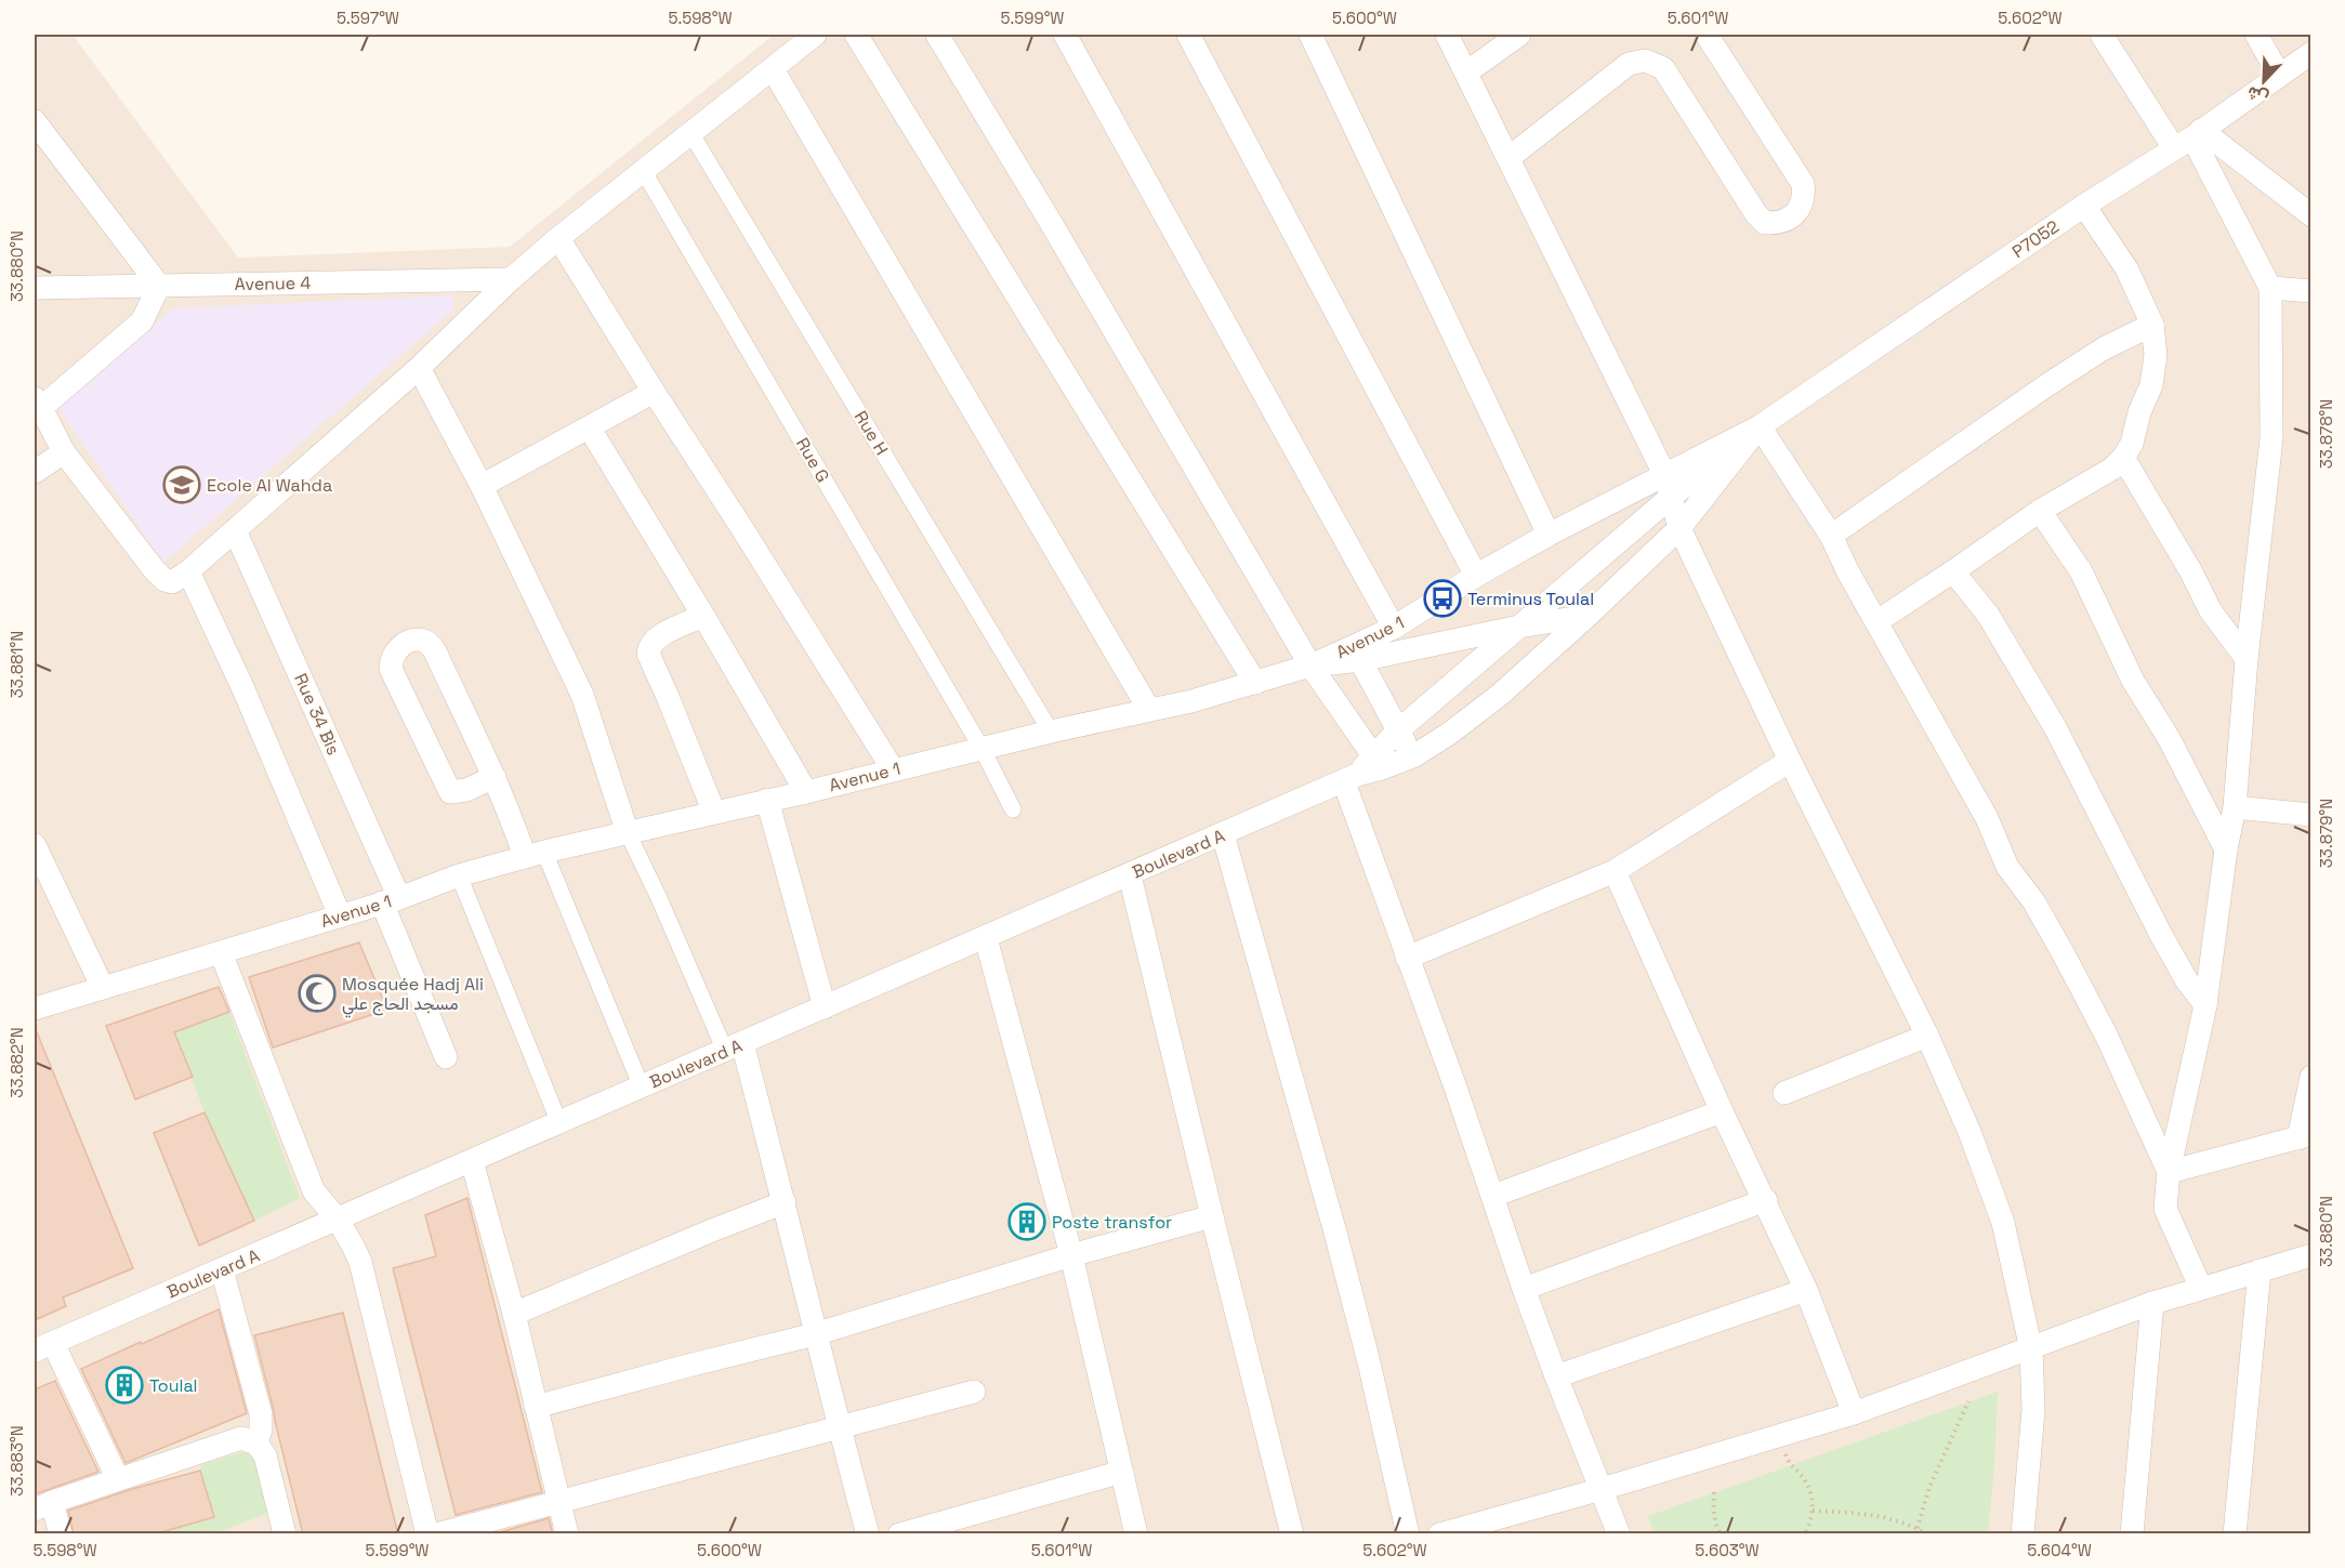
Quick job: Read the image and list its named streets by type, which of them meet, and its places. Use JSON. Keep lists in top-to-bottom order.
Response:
{
  "streets": {
    "street": [
      "P7052",
      "Avenue 4",
      "Rue H",
      "Rue G",
      "Avenue 1",
      "Rue 34 Bis",
      "Boulevard A"
    ]
  },
  "crossings": [
    ["P7052", "Avenue 1"],
    ["P7052", "Boulevard A"],
    ["Rue H", "Avenue 1"],
    ["Rue G", "Avenue 1"],
    ["Avenue 1", "Rue 34 Bis"]
  ],
  "places": {
    "school or university": ["Ecole Al Wahda"],
    "bus stop": ["Terminus Toulal"],
    "mosque": ["Mosquée Hadj Ali مسجد الحاج علي"],
    "building": ["Poste transfor", "Toulal"]
  },
  "north": "bottom left",
  "coordinates": [
    "5.597°W",
    "5.598°W",
    "5.599°W",
    "5.600°W",
    "5.601°W",
    "5.602°W",
    "33.880°N",
    "33.878°N",
    "33.881°N",
    "33.879°N",
    "33.882°N",
    "33.883°N",
    "5.603°W",
    "5.604°W"
  ]
}
